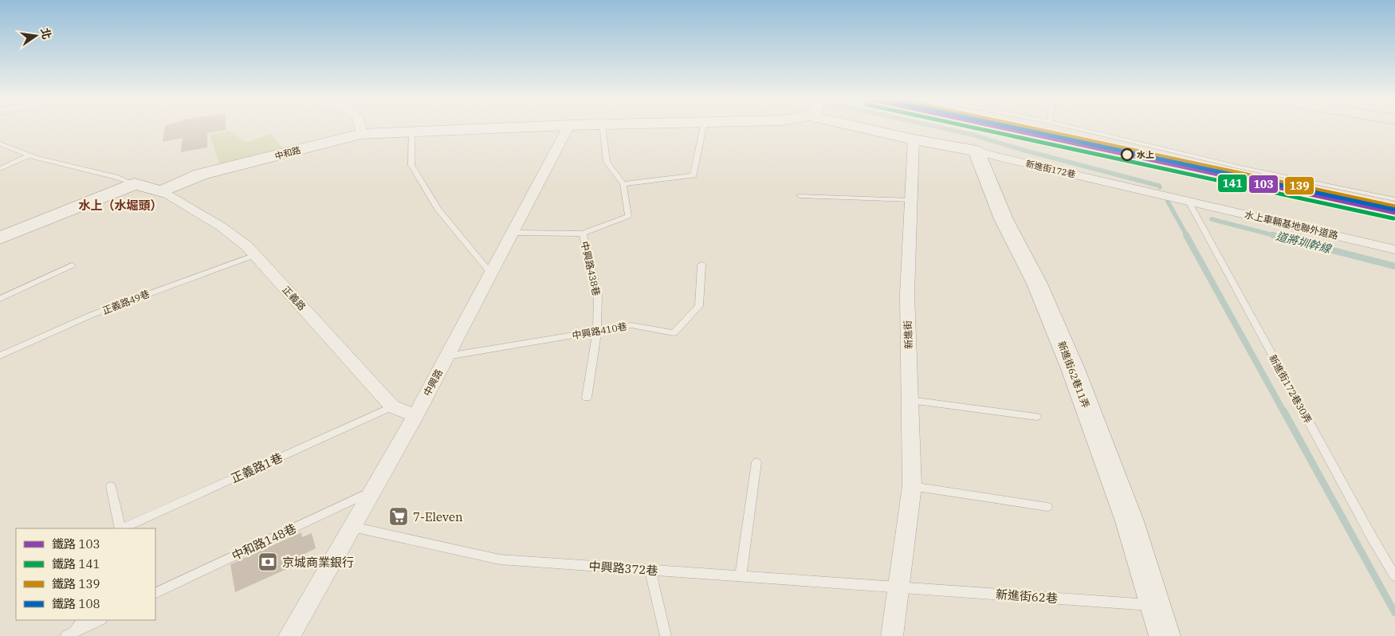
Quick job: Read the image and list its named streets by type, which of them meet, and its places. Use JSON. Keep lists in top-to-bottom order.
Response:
{
  "streets": {
    "street": [
      "中和路",
      "新進街172巷",
      "水上車輛基地聯外道路",
      "正義路",
      "新進街",
      "新進街62巷11弄",
      "中興路"
    ],
    "lane": [
      "中興路438巷",
      "正義路49巷",
      "中興路410巷",
      "新進街172巷30弄",
      "正義路1巷",
      "中和路148巷",
      "中興路372巷",
      "新進街62巷"
    ]
  },
  "crossings": [
    ["中和路", "正義路"],
    ["新進街172巷", "水上車輛基地聯外道路"],
    ["新進街172巷", "新進街"],
    ["新進街172巷", "新進街62巷11弄"],
    ["新進街172巷", "新進街172巷30弄"],
    ["水上車輛基地聯外道路", "新進街172巷30弄"],
    ["中興路438巷", "中興路410巷"],
    ["中興路438巷", "中興路"],
    ["正義路", "正義路49巷"],
    ["正義路", "中興路"],
    ["正義路", "正義路1巷"],
    ["中興路410巷", "中興路"],
    ["新進街", "中興路372巷"],
    ["新進街", "新進街62巷"],
    ["新進街62巷11弄", "新進街62巷"],
    ["中興路", "中和路148巷"],
    ["中興路", "中興路372巷"],
    ["中興路372巷", "新進街62巷"]
  ],
  "districts": ["水上（水堀頭）"],
  "water": ["道將圳幹線"],
  "places": {
    "other": ["水上"],
    "supermarket": ["7-Eleven"],
    "bank": ["京城商業銀行"]
  },
  "lines": [
    "rail line 103",
    "rail line 141",
    "rail line 139",
    "rail line 108"
  ],
  "legend": [
    "鐵路 103",
    "鐵路 141",
    "鐵路 139",
    "鐵路 108"
  ],
  "north": "right"
}
